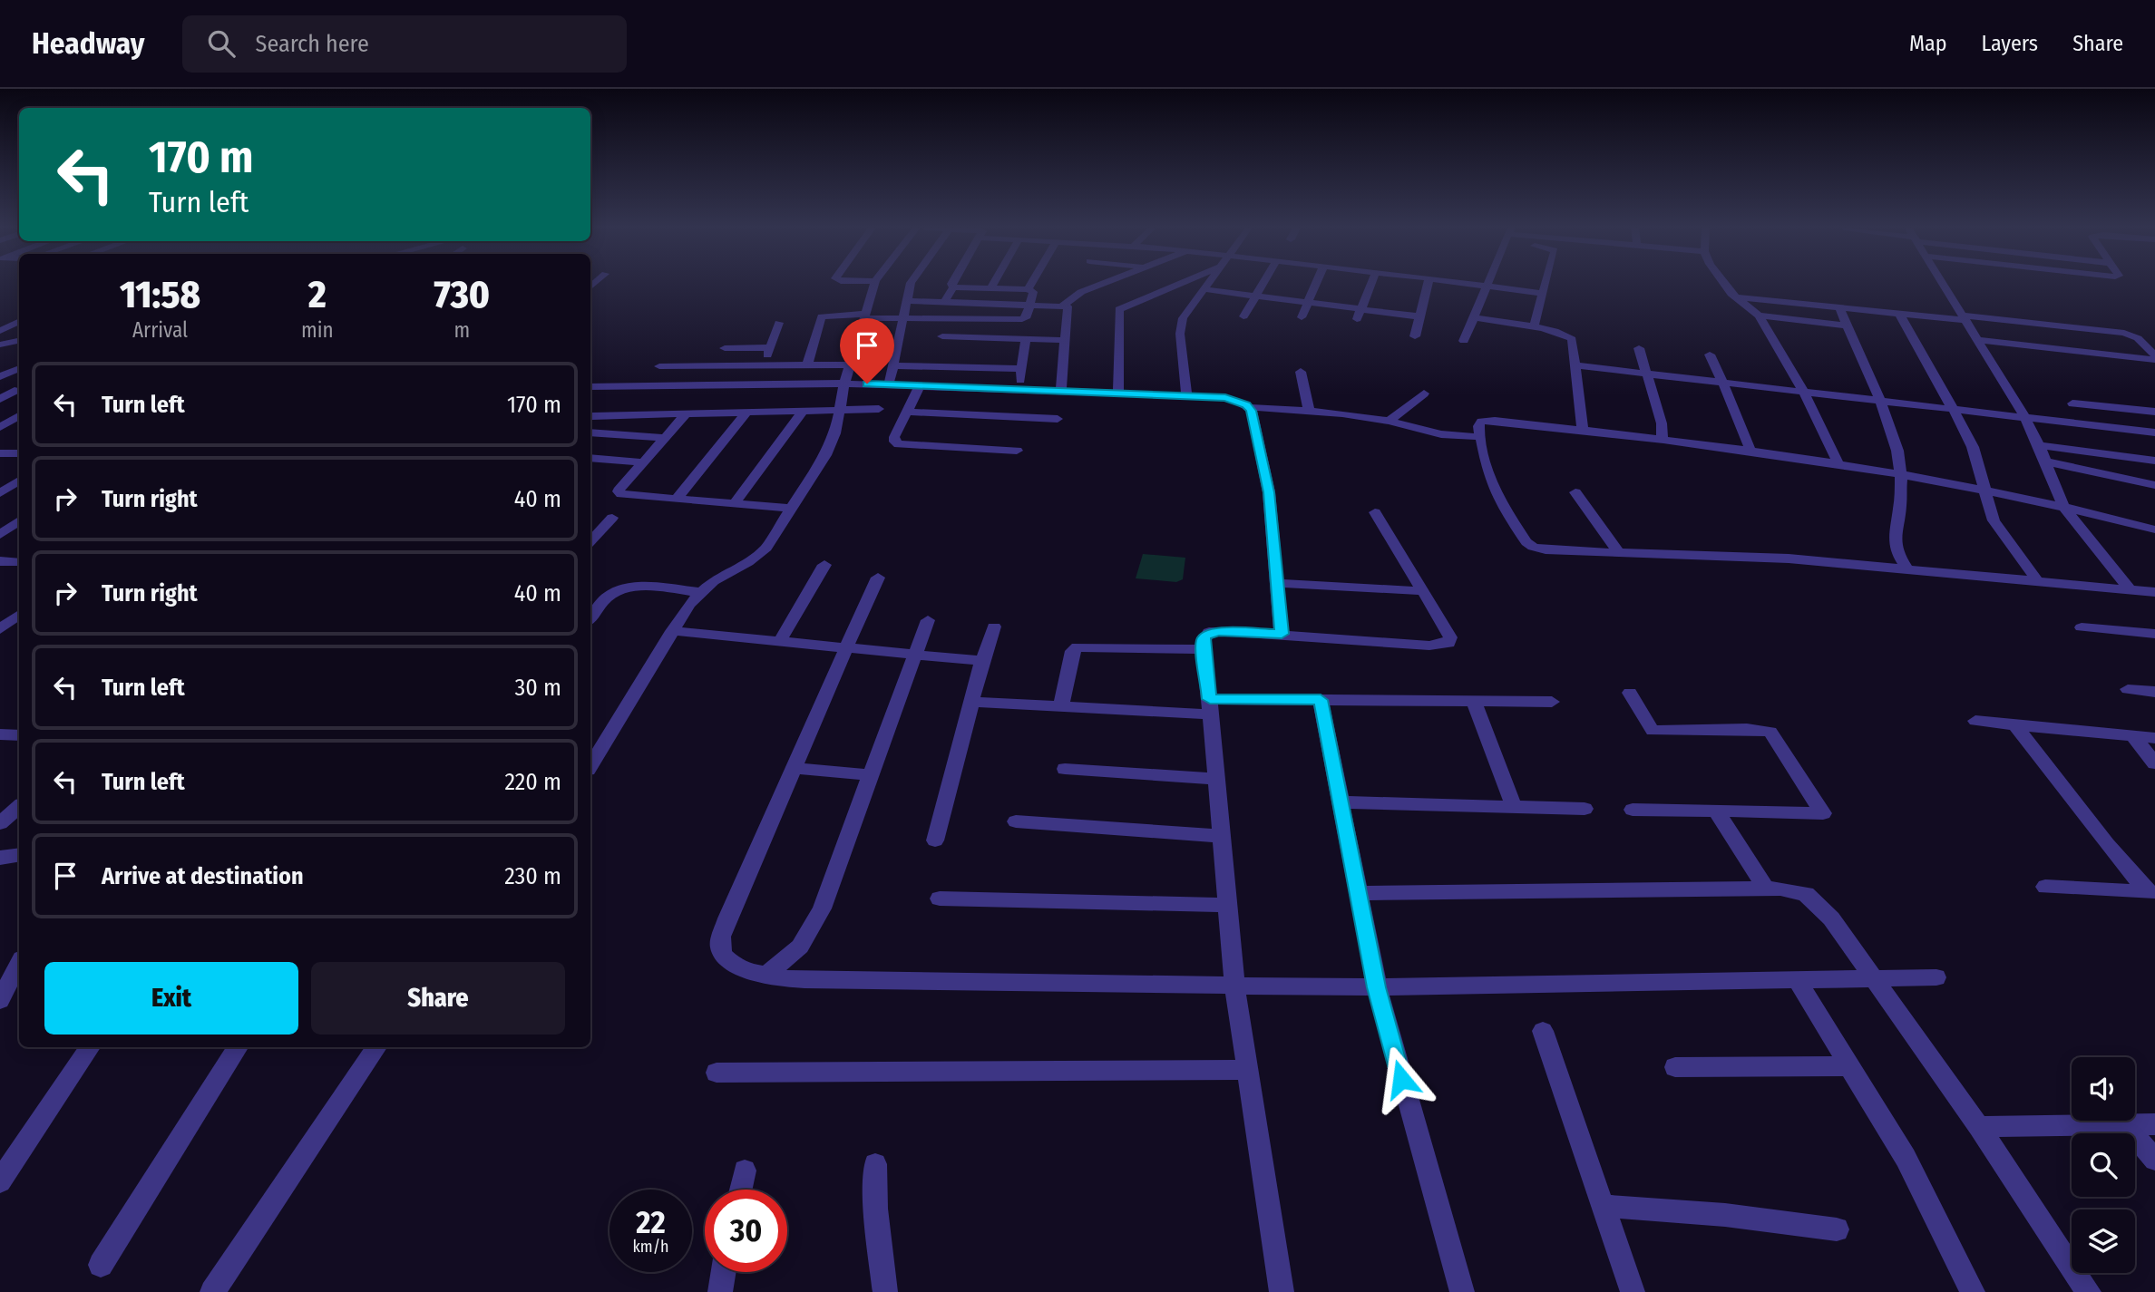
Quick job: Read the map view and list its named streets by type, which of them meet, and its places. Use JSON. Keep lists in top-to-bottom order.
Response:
{
  "page": {
    "header": "Headway",
    "search": "Search here",
    "nav": ["Map", "Layers", "Share"],
    "turn": ["170 m", "Turn left"],
    "eta": [
      "11:58",
      "Arrival",
      "2",
      "min",
      "730",
      "m"
    ],
    "list": [
      {
        "name": "Turn left",
        "value": "170 m"
      },
      {
        "name": "Turn right",
        "value": "40 m"
      },
      {
        "name": "Turn right",
        "value": "40 m"
      },
      {
        "name": "Turn left",
        "value": "30 m"
      },
      {
        "name": "Turn left",
        "value": "220 m"
      },
      {
        "name": "Arrive at destination",
        "value": "230 m"
      }
    ],
    "buttons": ["Exit", "Share"],
    "speed": "22 km/h",
    "limit": "30"
  }
}
